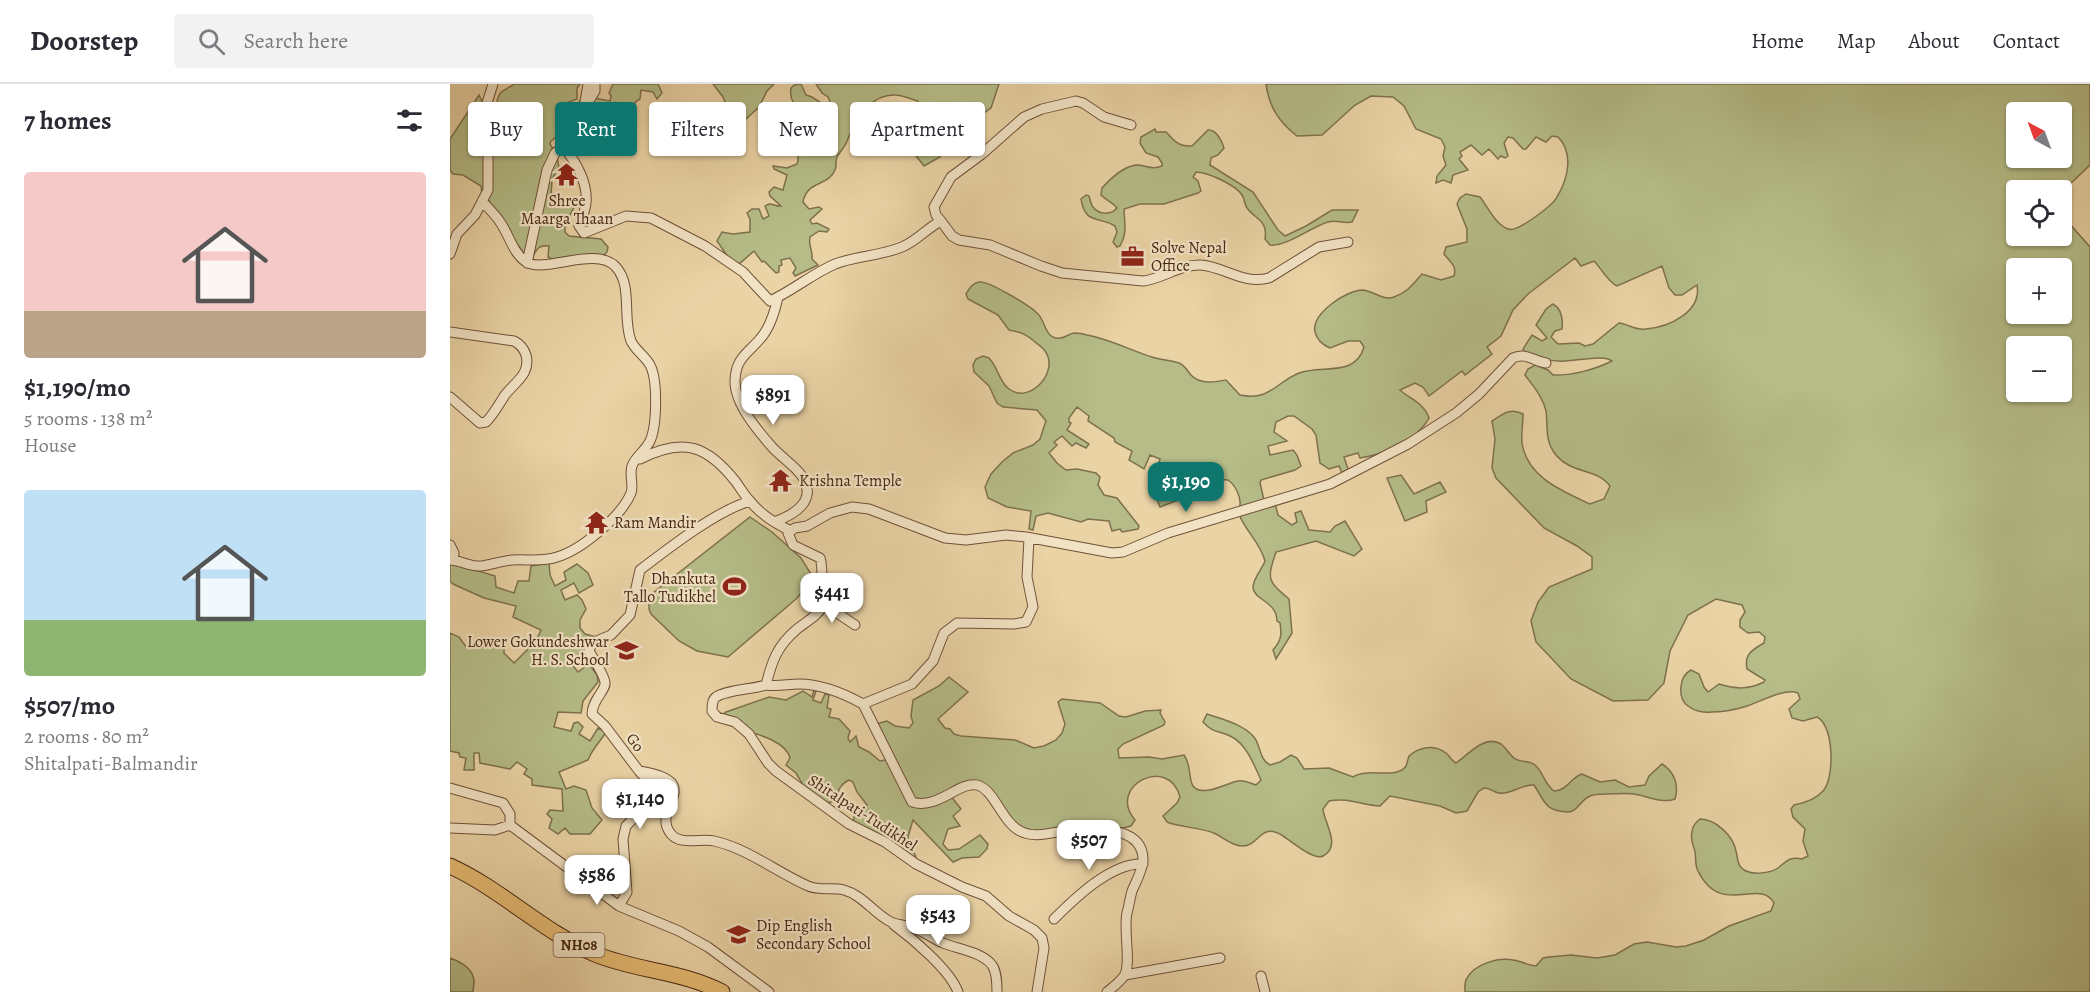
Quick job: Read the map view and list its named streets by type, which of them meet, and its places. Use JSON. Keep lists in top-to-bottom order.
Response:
{
  "streets": {
    "main road": ["NH08"],
    "street": ["Go", "Shitalpati-Tudikhel"]
  },
  "places": {
    "temple": ["Shree Maarga Thaan", "Krishna Temple", "Ram Mandir"],
    "office": ["Solve Nepal Office"],
    "sports": ["Dhankuta Tallo Tudikhel"],
    "school or university": ["Lower Gokundeshwar H. S. School", "Dip English Secondary School"]
  },
  "north": "top left",
  "page": {
    "header": "Doorstep",
    "search": "Search here",
    "nav": [
      "Home",
      "Map",
      "About",
      "Contact"
    ],
    "heading": "7 homes",
    "map_buttons": ["+", "−"],
    "chip": [
      "Buy",
      "Rent",
      "Filters",
      "New",
      "Apartment"
    ],
    "list": [
      {
        "name": "$1,190/mo",
        "note": "5 rooms · 138 m² · House"
      },
      {
        "name": "$507/mo",
        "note": "2 rooms · 80 m² · Shitalpati-Balmandir"
      }
    ],
    "price": [
      "$891",
      "$1,190",
      "$441",
      "$1,140",
      "$507",
      "$586",
      "$543"
    ]
  }
}
